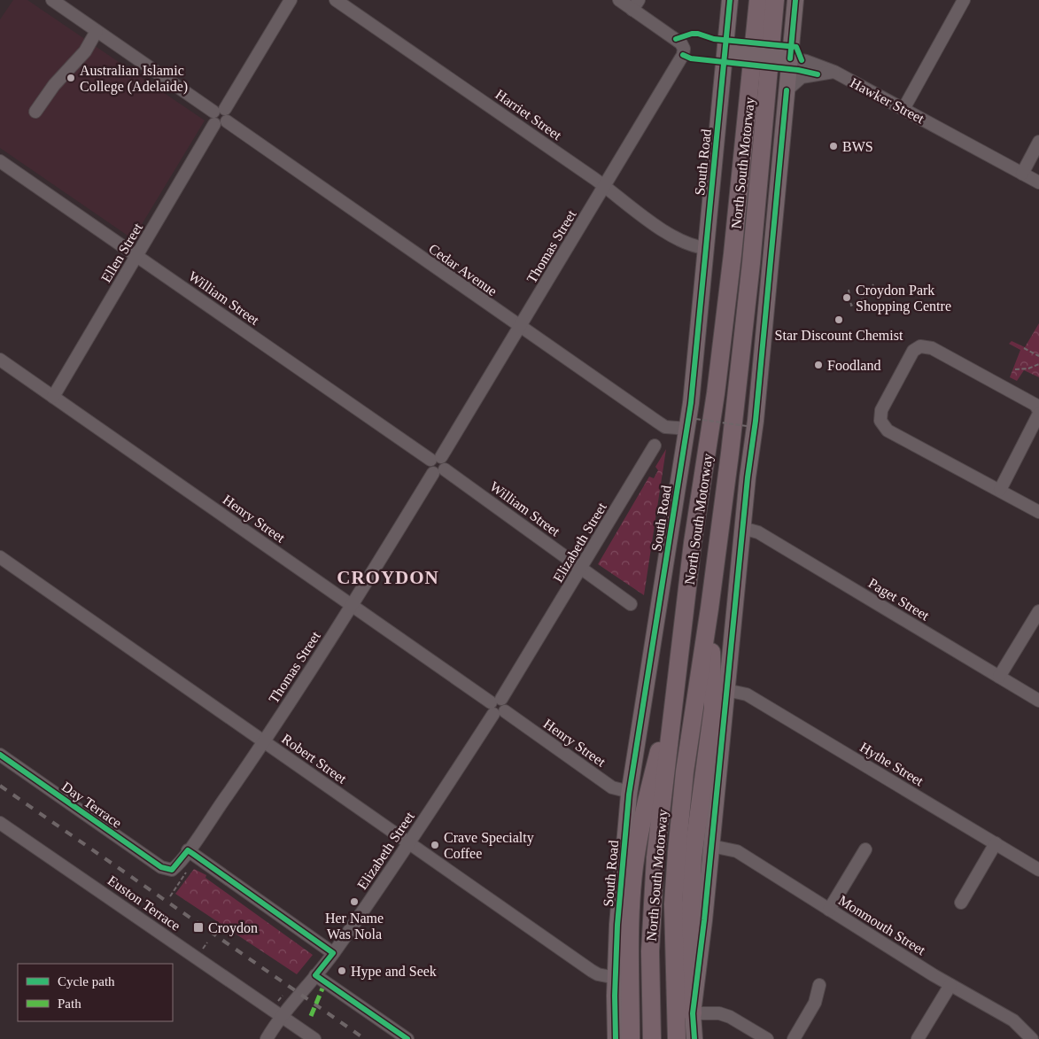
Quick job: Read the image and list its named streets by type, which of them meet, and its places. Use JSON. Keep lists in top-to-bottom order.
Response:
{
  "streets": {
    "highway": ["North South Motorway"],
    "main road": ["Hawker Street", "South Road"],
    "street": [
      "Harriet Street",
      "Thomas Street",
      "Ellen Street",
      "Cedar Avenue",
      "William Street",
      "Henry Street",
      "Elizabeth Street",
      "Paget Street",
      "Robert Street",
      "Hythe Street",
      "Day Terrace",
      "Euston Terrace",
      "Monmouth Street"
    ]
  },
  "crossings": [
    ["Hawker Street", "South Road"],
    ["Harriet Street", "South Road"],
    ["Harriet Street", "Thomas Street"],
    ["South Road", "Cedar Avenue"],
    ["South Road", "Henry Street"],
    ["South Road", "Robert Street"],
    ["Thomas Street", "Cedar Avenue"],
    ["Thomas Street", "William Street"],
    ["Thomas Street", "Henry Street"],
    ["Thomas Street", "Robert Street"],
    ["Thomas Street", "Day Terrace"],
    ["Ellen Street", "Cedar Avenue"],
    ["Ellen Street", "William Street"],
    ["Ellen Street", "Henry Street"],
    ["William Street", "Elizabeth Street"],
    ["Henry Street", "Elizabeth Street"],
    ["Elizabeth Street", "Robert Street"],
    ["Elizabeth Street", "Euston Terrace"]
  ],
  "districts": ["CROYDON"],
  "places": {
    "other": [
      "Australian Islamic College (Adelaide)",
      "BWS",
      "Croydon Park Shopping Centre",
      "Star Discount Chemist",
      "Foodland",
      "Crave Specialty Coffee",
      "Her Name Was Nola",
      "Hype and Seek"
    ],
    "transit": ["Croydon"]
  },
  "legend": ["Cycle path", "Path"]
}
